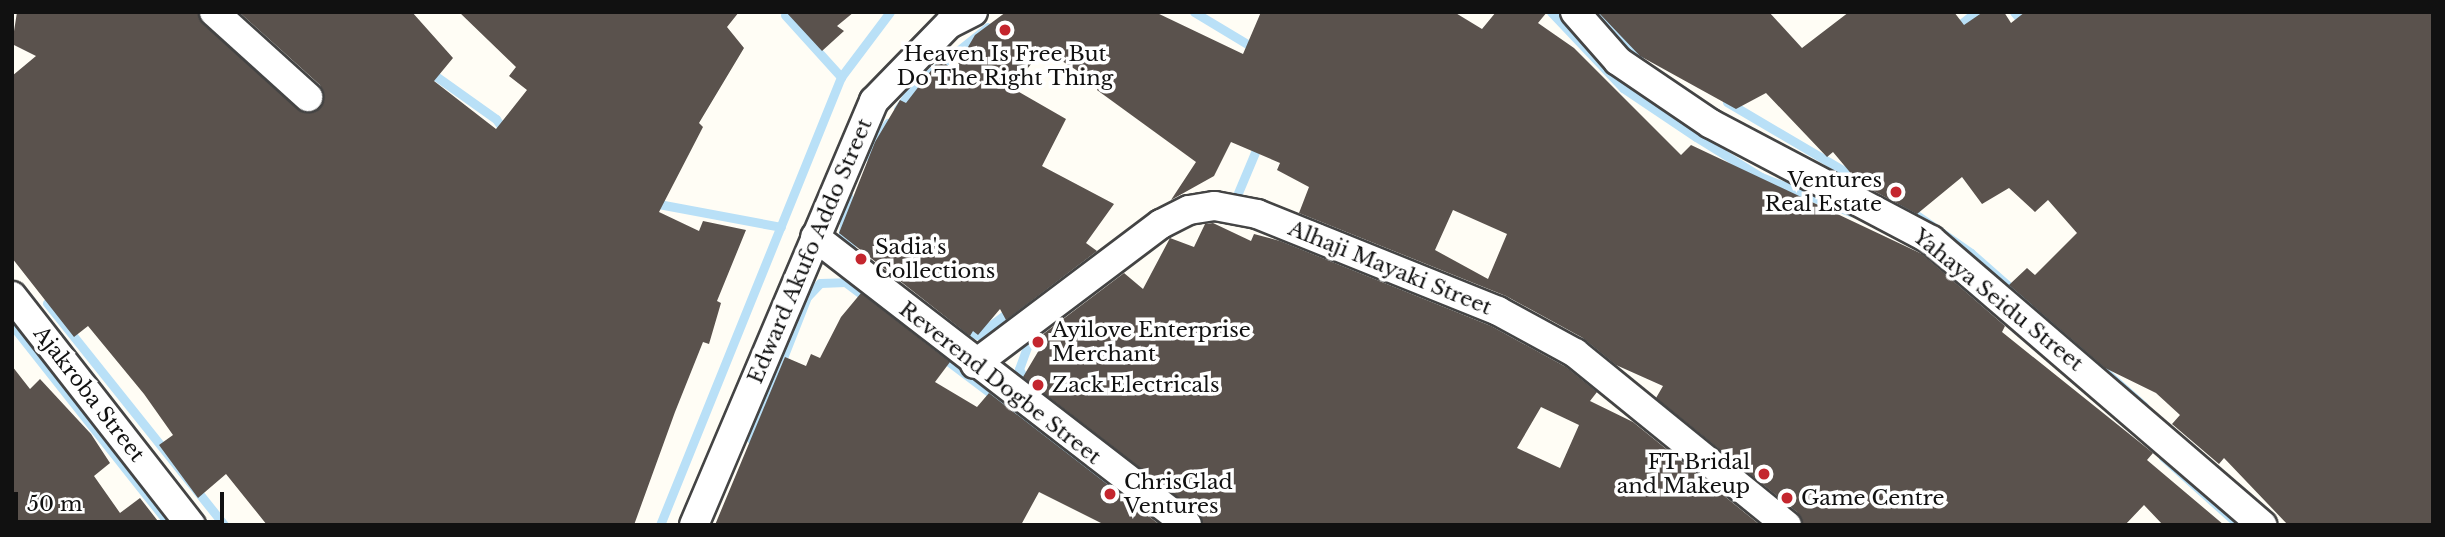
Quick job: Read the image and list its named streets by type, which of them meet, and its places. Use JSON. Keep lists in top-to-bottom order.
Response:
{
  "streets": {
    "street": [
      "Edward Akufo Addo Street",
      "Alhaji Mayaki Street",
      "Yahaya Seidu Street",
      "Reverend Dogbe Street",
      "Ajakroba Street"
    ]
  },
  "crossings": [
    ["Edward Akufo Addo Street", "Reverend Dogbe Street"],
    ["Alhaji Mayaki Street", "Reverend Dogbe Street"]
  ],
  "places": [
    "Heaven Is Free But Do The Right Thing",
    "Ventures Real Estate",
    "Sadia's Collections",
    "Ayilove Enterprise Merchant",
    "Zack Electricals",
    "FT Bridal and Makeup",
    "ChrisGlad Ventures",
    "Game Centre"
  ],
  "scale_bar": "50 m"
}
